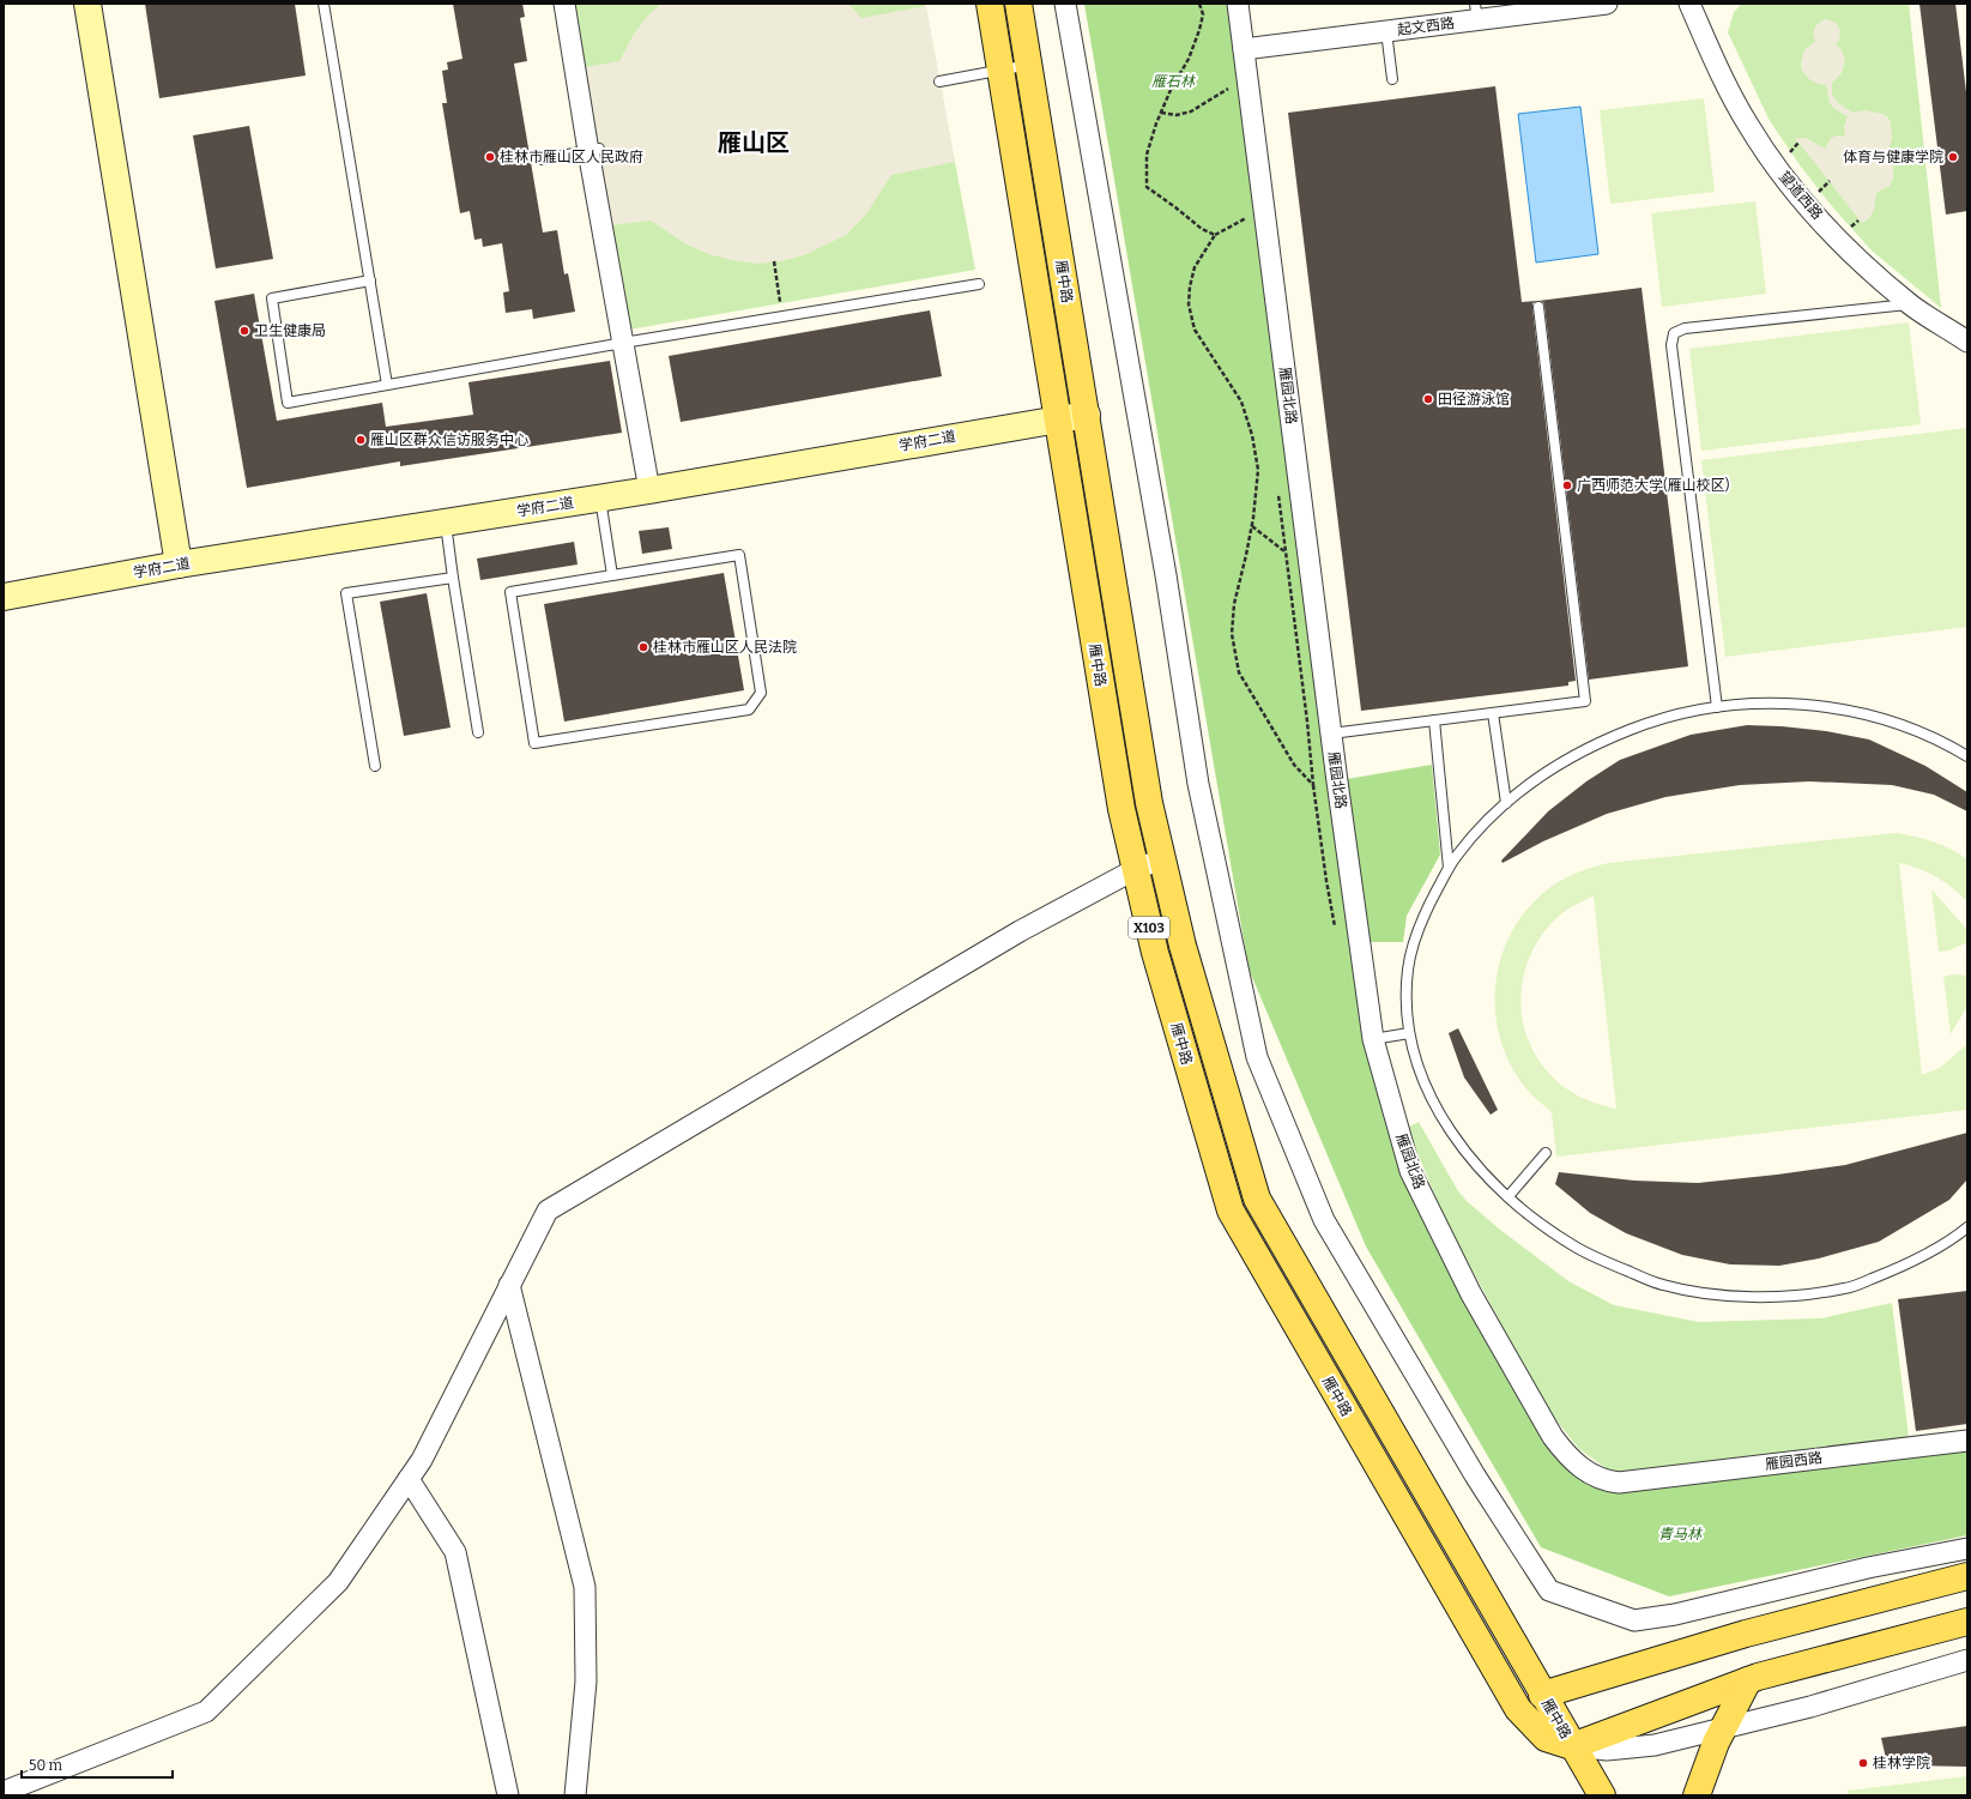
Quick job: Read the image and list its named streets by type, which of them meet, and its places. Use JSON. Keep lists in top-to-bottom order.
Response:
{
  "streets": {
    "main road": ["雁中路", "X103"],
    "street": [
      "起文西路",
      "望道西路",
      "雁园北路",
      "学府二道",
      "雁园西路"
    ]
  },
  "crossings": [
    ["起文西路", "雁园北路"],
    ["雁中路", "学府二道"],
    ["雁中路", "X103"],
    ["雁园北路", "雁园西路"]
  ],
  "districts": ["雁山区"],
  "parks": ["雁石林", "青马林"],
  "places": [
    "桂林市雁山区人民政府",
    "体育与健康学院",
    "卫生健康局",
    "田径游泳馆",
    "雁山区群众信访服务中心",
    "广西师范大学(雁山校区)",
    "桂林市雁山区人民法院",
    "桂林学院"
  ],
  "scale_bar": "50 m"
}
